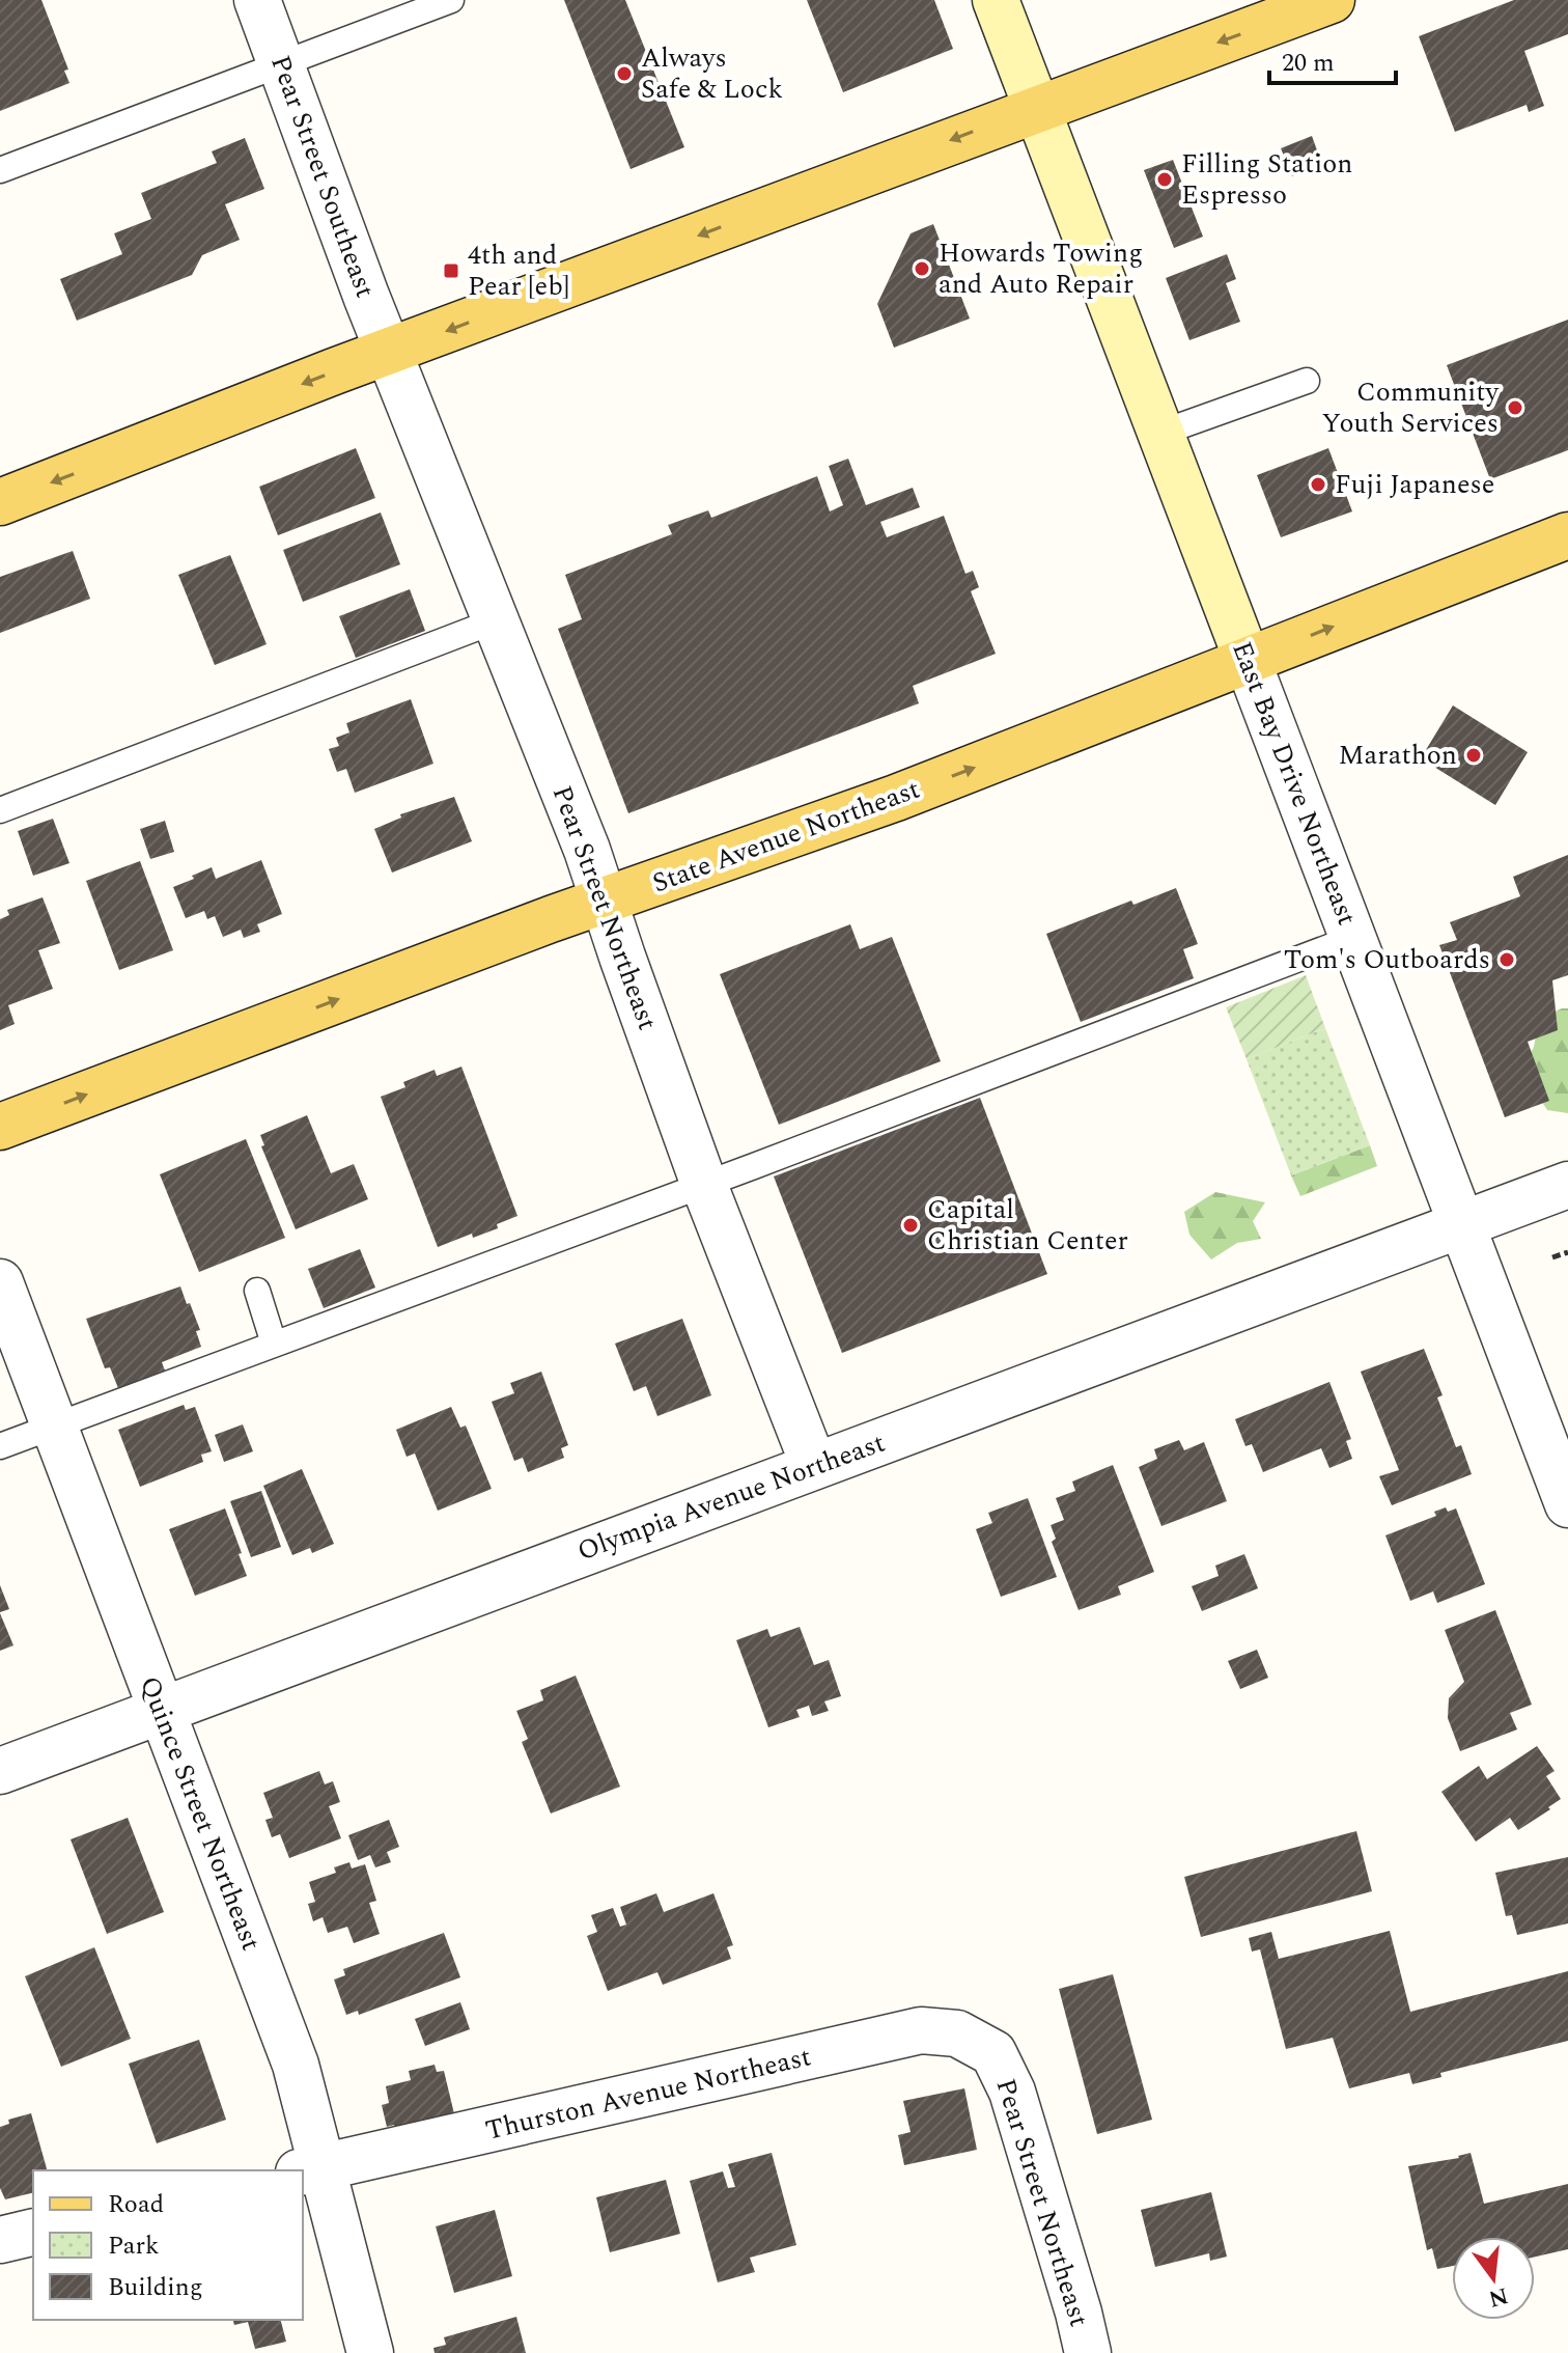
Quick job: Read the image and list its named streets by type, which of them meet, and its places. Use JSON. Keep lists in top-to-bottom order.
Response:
{
  "streets": {
    "main road": ["East Bay Drive Northeast", "State Avenue Northeast"],
    "street": [
      "Pear Street Southeast",
      "Pear Street Northeast",
      "Olympia Avenue Northeast",
      "Quince Street Northeast",
      "Thurston Avenue Northeast"
    ]
  },
  "crossings": [
    ["Pear Street Southeast", "Pear Street Northeast"],
    ["East Bay Drive Northeast", "State Avenue Northeast"],
    ["East Bay Drive Northeast", "Olympia Avenue Northeast"],
    ["State Avenue Northeast", "Pear Street Northeast"],
    ["Pear Street Northeast", "Olympia Avenue Northeast"],
    ["Pear Street Northeast", "Thurston Avenue Northeast"],
    ["Olympia Avenue Northeast", "Quince Street Northeast"],
    ["Quince Street Northeast", "Thurston Avenue Northeast"]
  ],
  "one_way": ["State Avenue Northeast"],
  "places": {
    "other": [
      "Always Safe & Lock",
      "Filling Station Espresso",
      "Howards Towing and Auto Repair",
      "Community Youth Services",
      "Fuji Japanese",
      "Marathon",
      "Tom's Outboards",
      "Capital Christian Center"
    ],
    "transit": ["4th and Pear [eb]"]
  },
  "legend": ["Road", "Park", "Building"],
  "scale_bar": "20 m",
  "north": "bottom"
}
